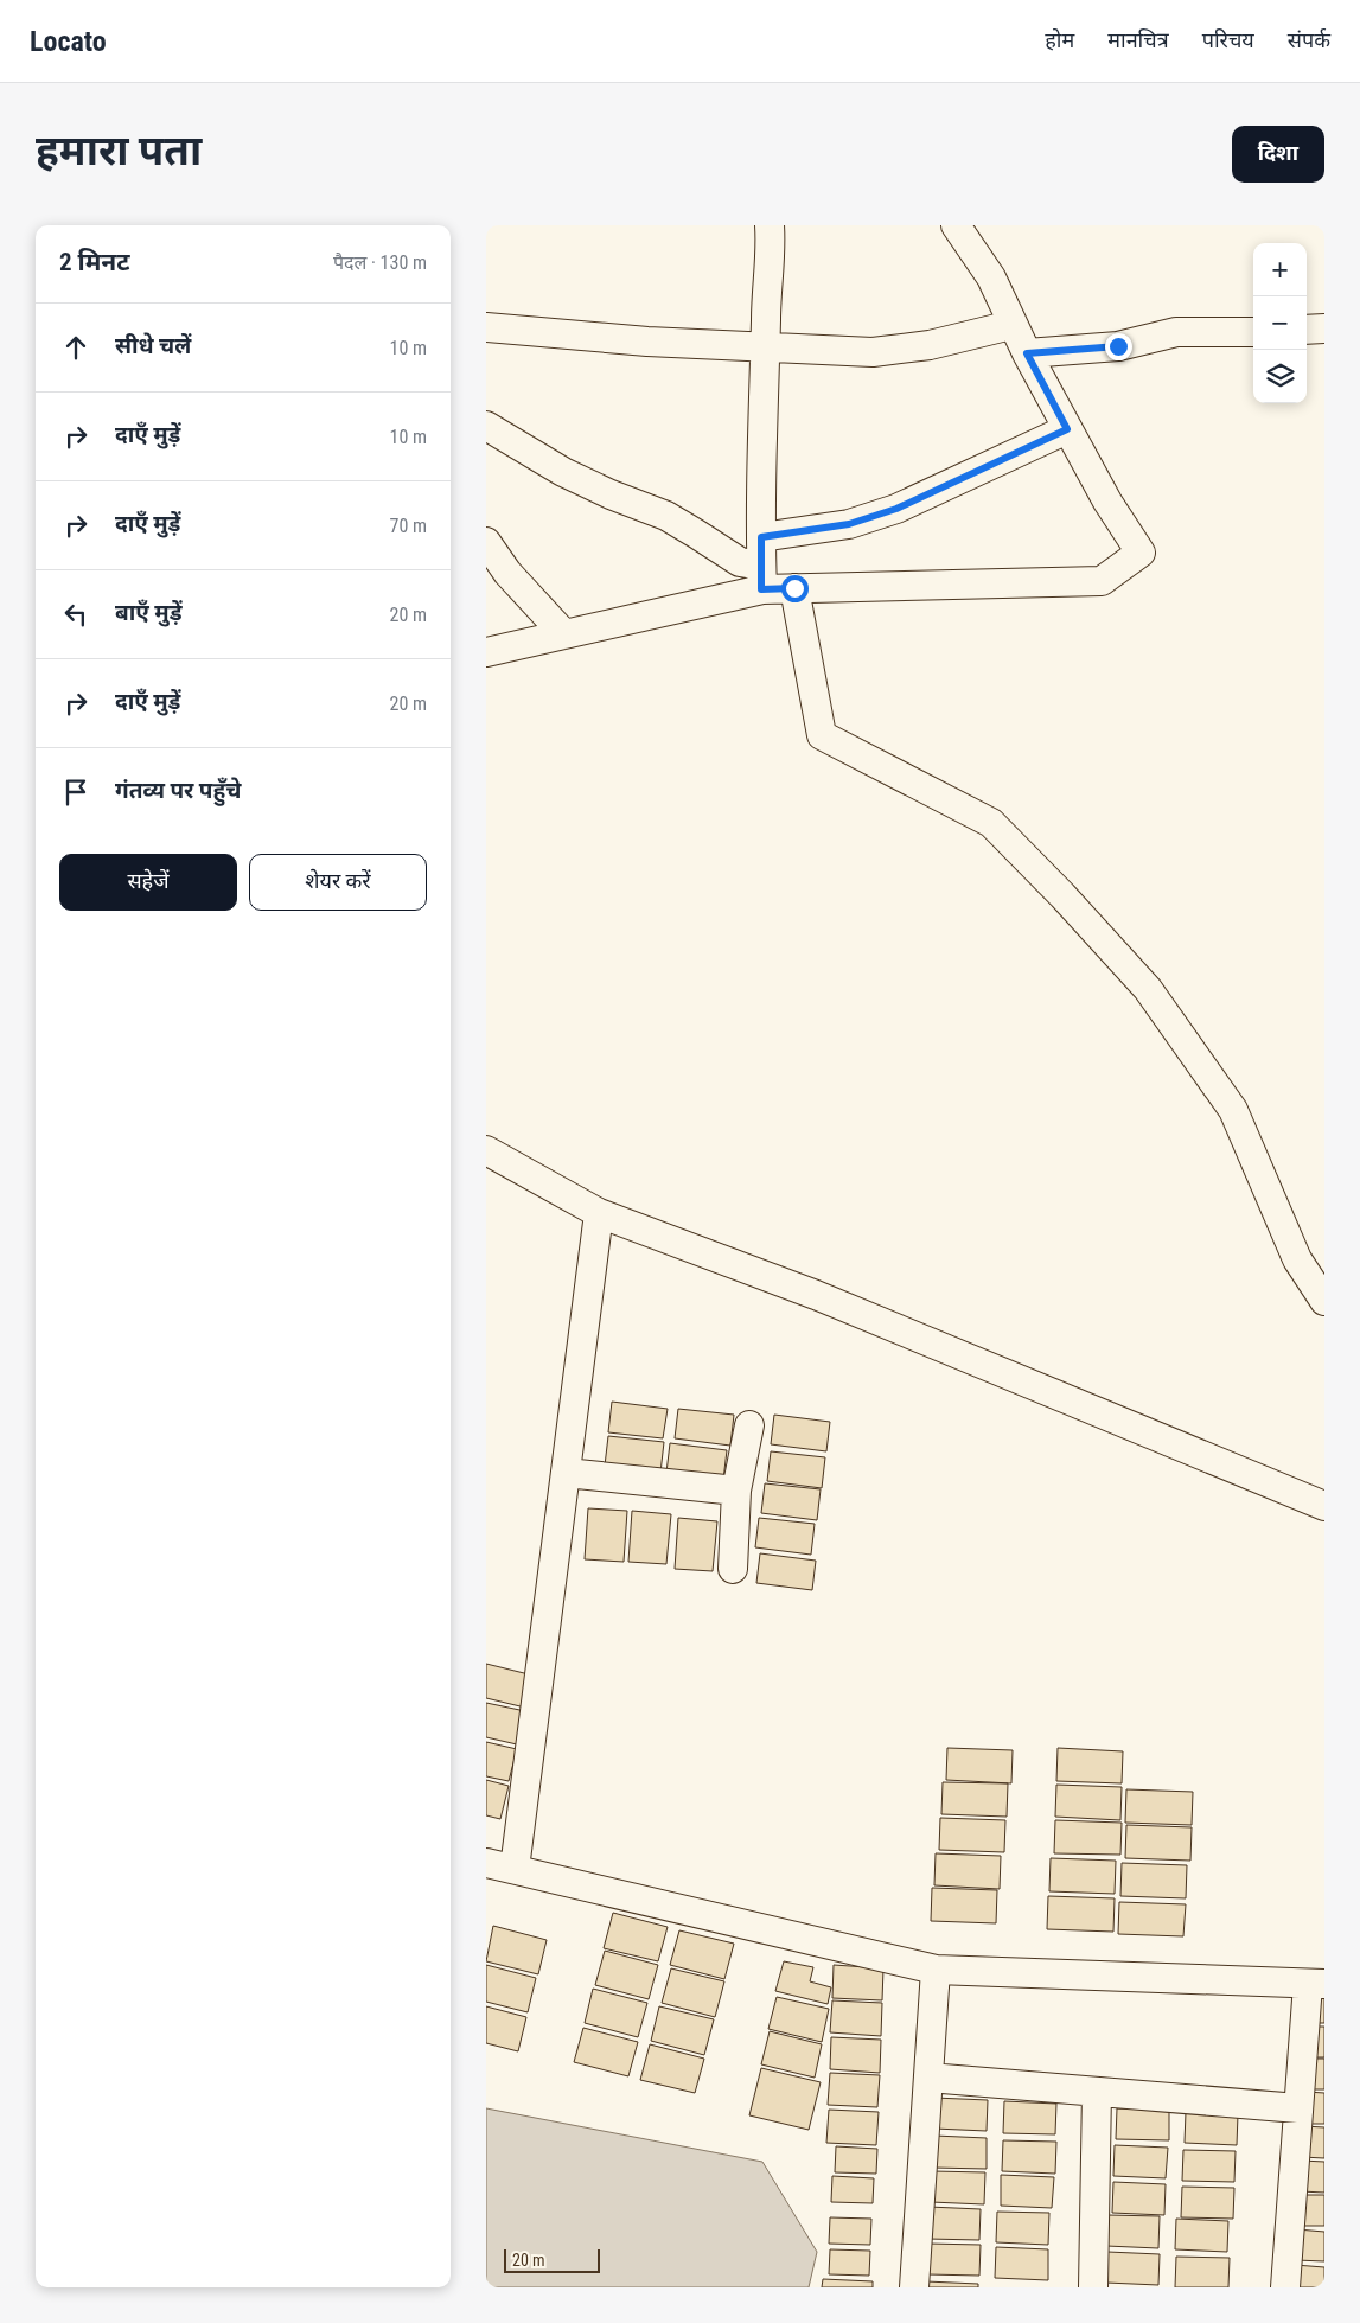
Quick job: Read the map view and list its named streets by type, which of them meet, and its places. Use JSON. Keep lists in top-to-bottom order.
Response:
{
  "scale_bar": "20 m",
  "page": {
    "header": "Locato",
    "nav": [
      "होम",
      "मानचित्र",
      "परिचय",
      "संपर्क"
    ],
    "buttons": [
      "दिशा",
      ["सहेजें", "शेयर करें"]
    ],
    "title": "हमारा पता",
    "heading": ["2 मिनट", "पैदल · 130 m"],
    "map_buttons": ["+", "−"],
    "list": [
      ["सीधे चलें", "10 m"],
      ["दाएँ मुड़ें", "10 m"],
      ["दाएँ मुड़ें", "70 m"],
      ["बाएँ मुड़ें", "20 m"],
      ["दाएँ मुड़ें", "20 m"],
      "गंतव्य पर पहुँचे"
    ],
    "scale": "20 m"
  }
}
